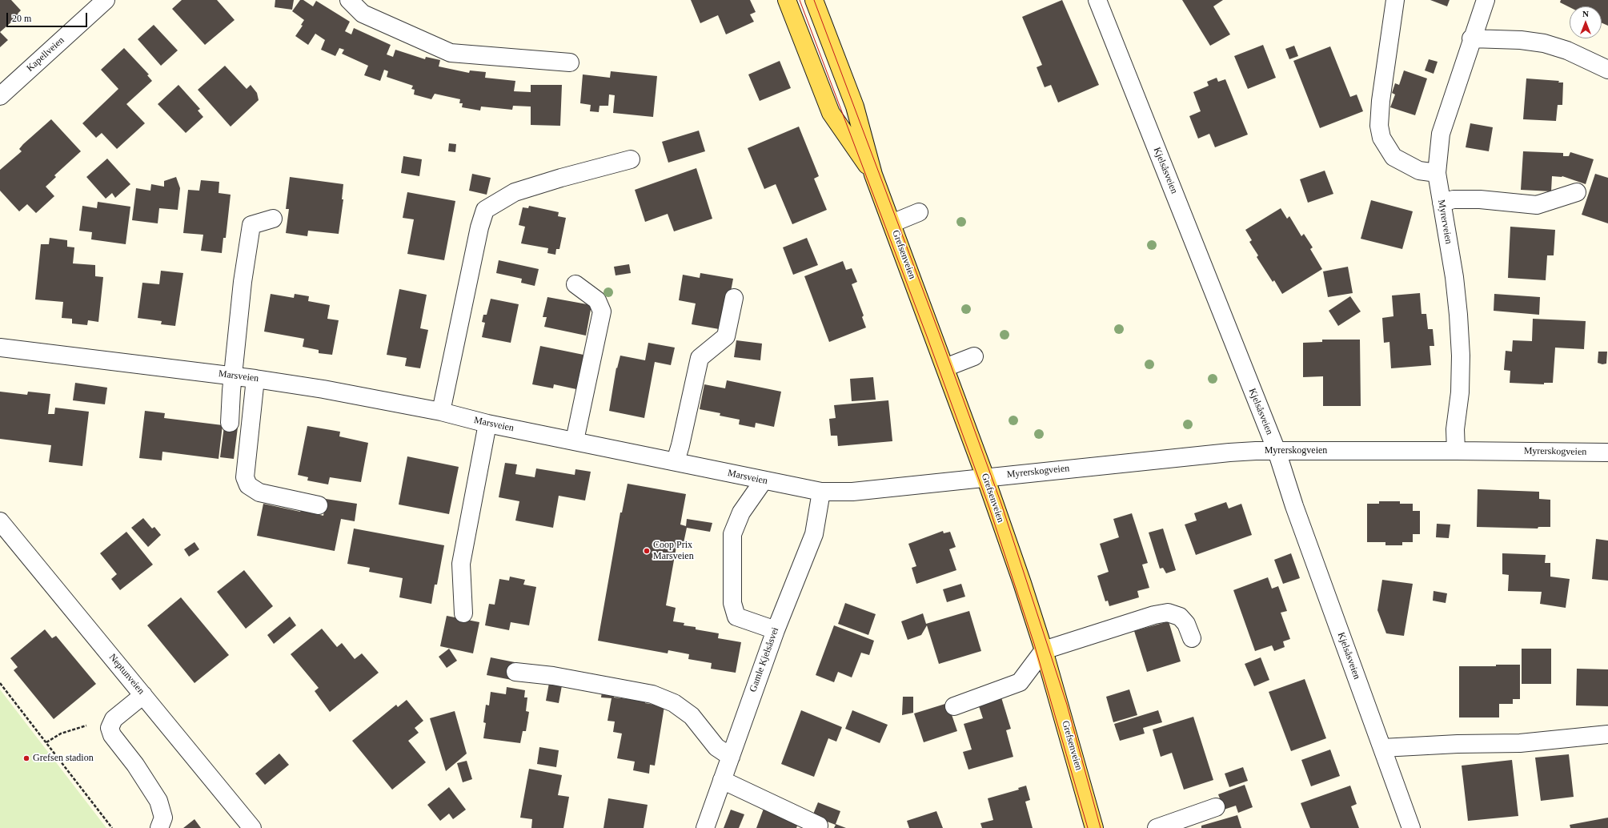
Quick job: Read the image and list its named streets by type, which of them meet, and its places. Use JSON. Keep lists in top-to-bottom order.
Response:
{
  "streets": {
    "main road": ["Grefsenveien"],
    "street": [
      "Kapellveien",
      "Kjelsåsveien",
      "Myrerveien",
      "Marsveien",
      "Myrerskogveien",
      "Gamle Kjelsåsvei",
      "Neptunveien"
    ]
  },
  "crossings": [
    ["Kjelsåsveien", "Myrerskogveien"],
    ["Myrerveien", "Myrerskogveien"],
    ["Grefsenveien", "Marsveien"],
    ["Grefsenveien", "Myrerskogveien"],
    ["Marsveien", "Myrerskogveien"],
    ["Marsveien", "Gamle Kjelsåsvei"]
  ],
  "places": ["Coop Prix Marsveien", "Grefsen stadion"],
  "scale_bar": "20 m",
  "north": "top"
}
